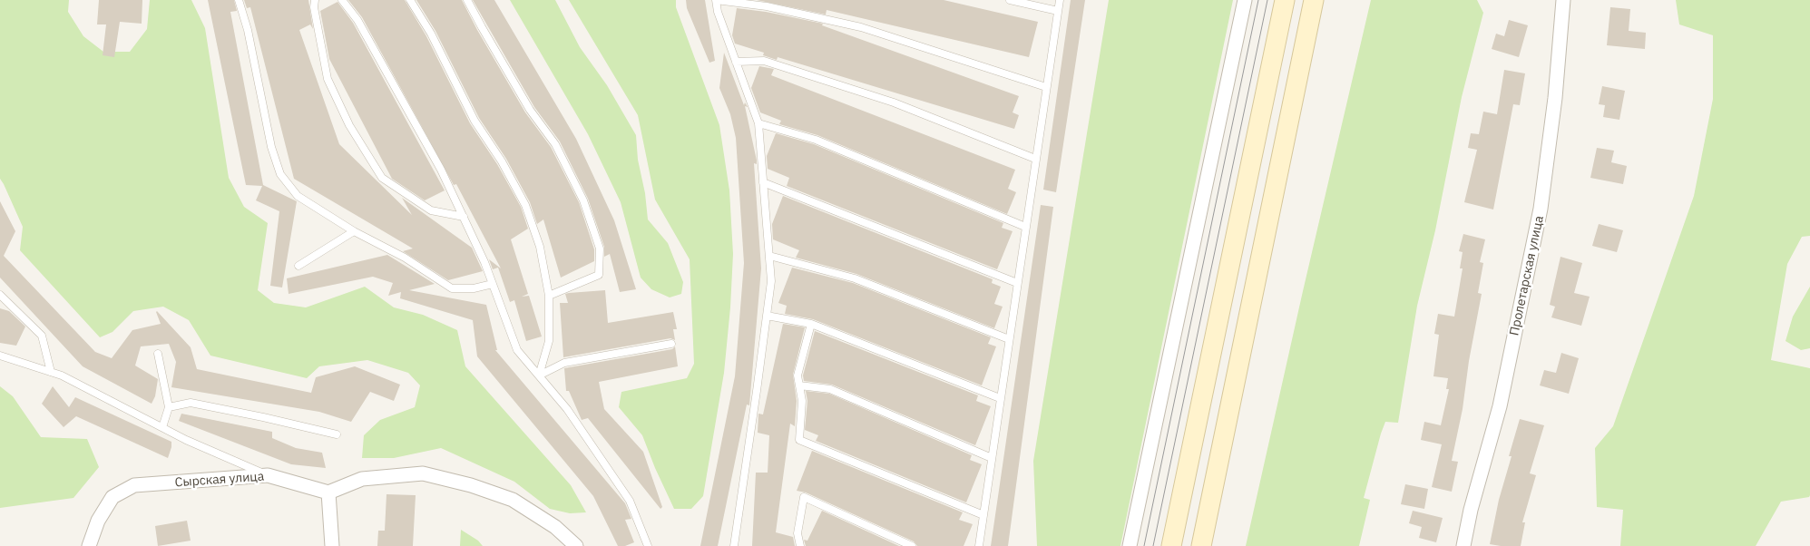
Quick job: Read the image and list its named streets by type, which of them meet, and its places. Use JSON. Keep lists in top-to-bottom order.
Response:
{
  "streets": {
    "street": ["Пролетарская улица", "Сырская улица"]
  }
}
